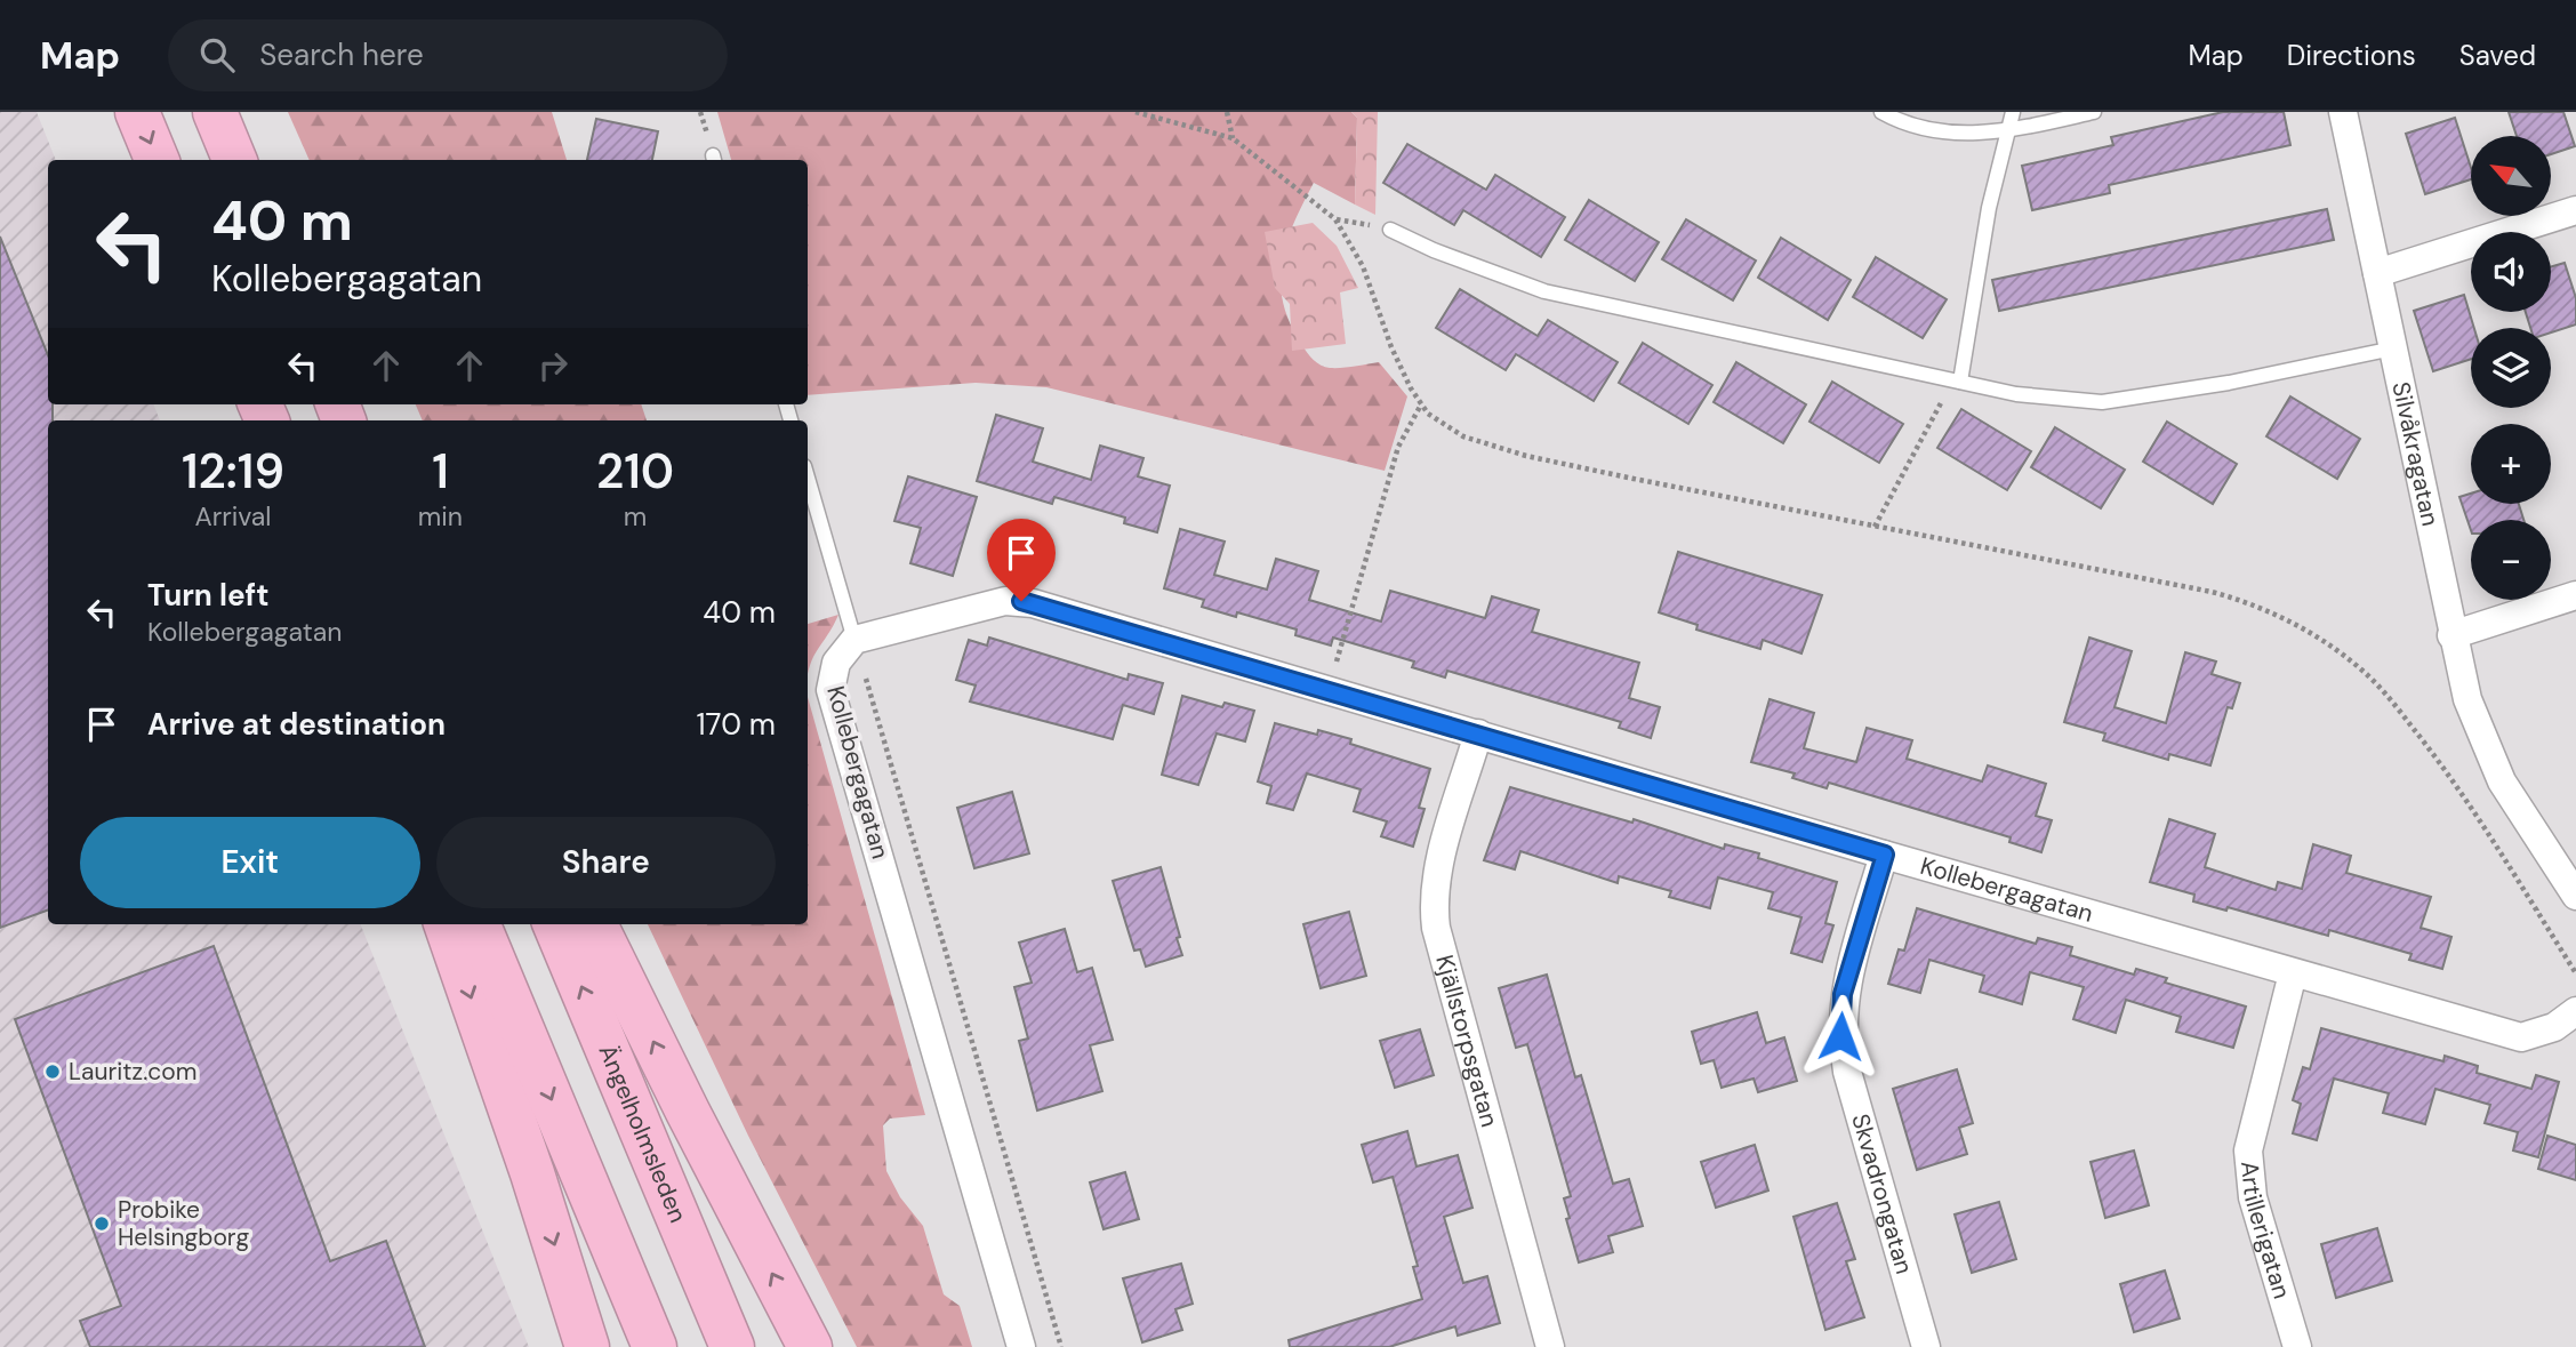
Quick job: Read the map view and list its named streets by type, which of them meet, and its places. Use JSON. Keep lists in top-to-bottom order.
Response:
{
  "streets": {
    "highway": ["Ängelholmsleden"],
    "street": [
      "Silvåkragatan",
      "Kollebergagatan",
      "Kjällstorpsgatan",
      "Skvadrongatan",
      "Artillerigatan"
    ]
  },
  "crossings": [
    ["Kollebergagatan", "Kjällstorpsgatan"],
    ["Kollebergagatan", "Skvadrongatan"],
    ["Kollebergagatan", "Artillerigatan"]
  ],
  "places": ["Lauritz.com", "Probike Helsingborg"],
  "north": "top left",
  "page": {
    "header": "Map",
    "search": "Search here",
    "nav": ["Map", "Directions", "Saved"],
    "map_buttons": ["+", "−"],
    "turn": ["40 m", "Kollebergagatan"],
    "eta": [
      "12:19",
      "Arrival",
      "1",
      "min",
      "210",
      "m"
    ],
    "list": [
      {
        "name": "Turn left",
        "note": "Kollebergagatan",
        "value": "40 m"
      },
      {
        "name": "Arrive at destination",
        "value": "170 m"
      }
    ],
    "buttons": ["Exit", "Share"]
  }
}
